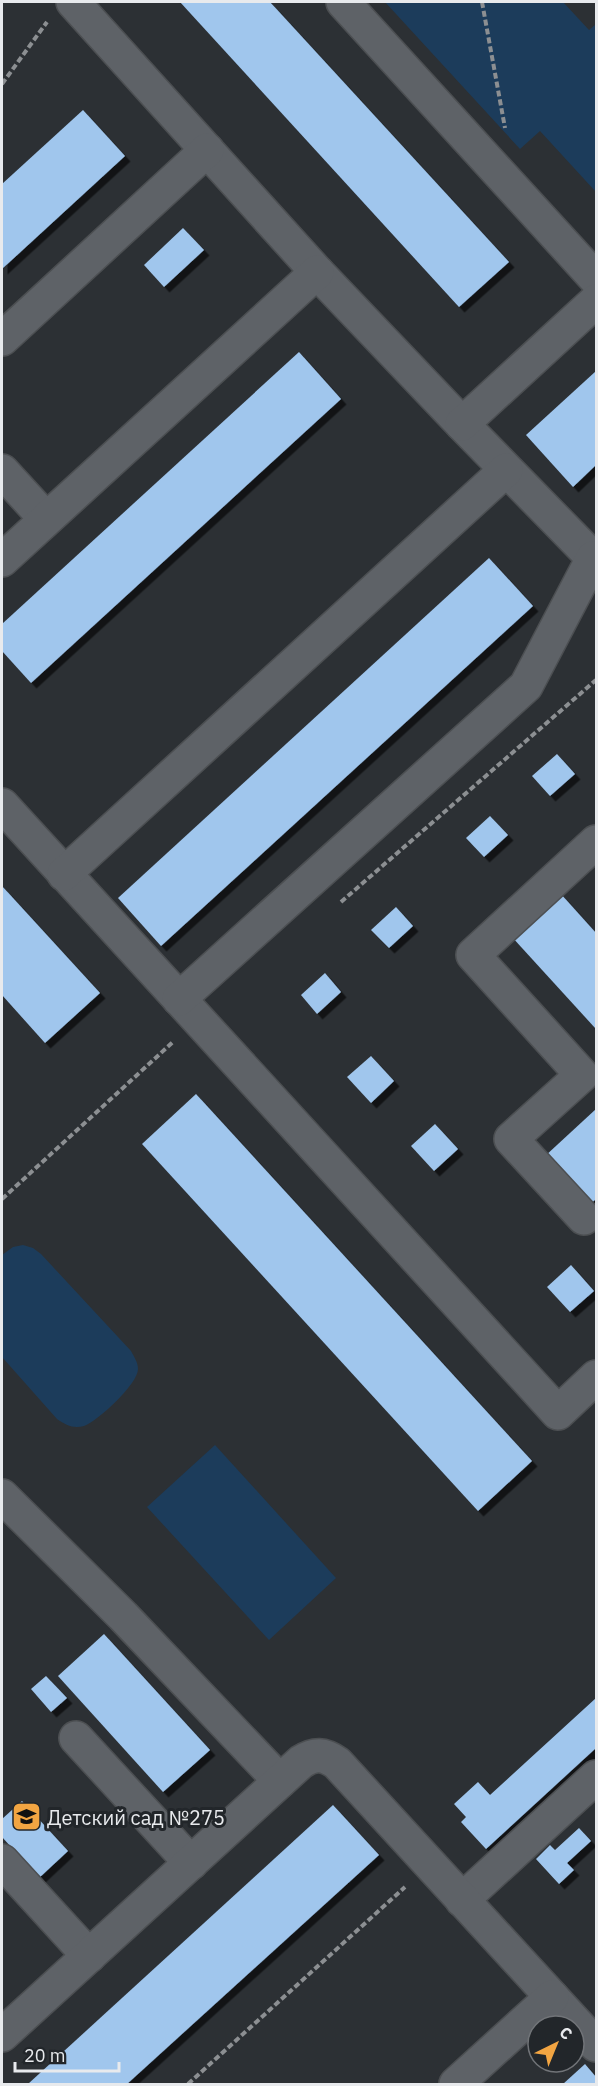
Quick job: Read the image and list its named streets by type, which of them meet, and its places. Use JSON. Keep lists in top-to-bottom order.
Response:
{
  "places": {
    "school or university": ["Детский сад №275"]
  },
  "scale_bar": "20 m",
  "north": "top right"
}
